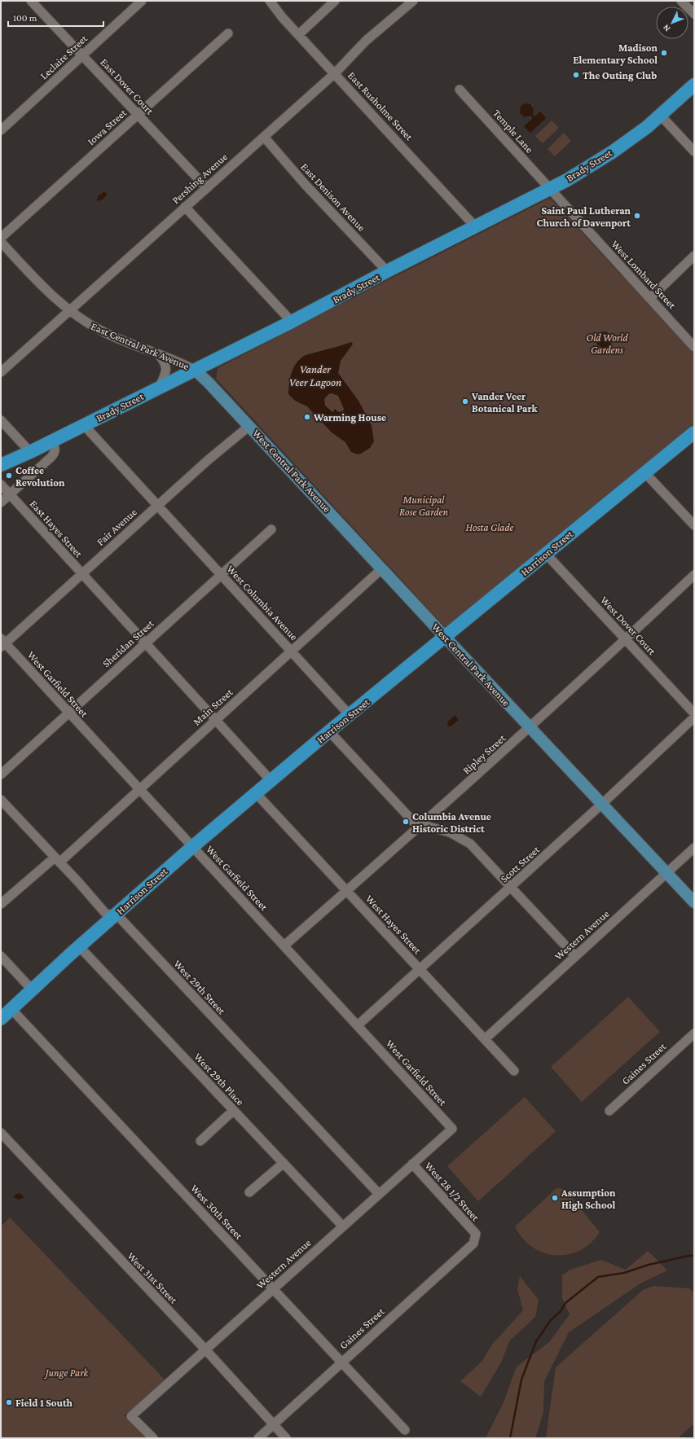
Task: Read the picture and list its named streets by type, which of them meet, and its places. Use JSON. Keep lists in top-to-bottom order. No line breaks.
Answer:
{"streets":{"highway":["Brady Street","Harrison Street"],"main road":["East Central Park Avenue","West Central Park Avenue"],"street":["Leclaire Street","East Dover Court","East Rusholme Street","Iowa Street","Temple Lane","Pershing Avenue","East Denison Avenue","West Lombard Street","Fair Avenue","East Hayes Street","West Columbia Avenue","West Dover Court","Sheridan Street","West Garfield Street","Main Street","Ripley Street","Scott Street","West Hayes Street","Western Avenue","West 29th Street","Gaines Street","West 29th Place","West 28 1/2 Street","West 30th Street","West 31st Street"]},"crossings":[["Leclaire Street","East Dover Court"],["East Dover Court","Iowa Street"],["East Dover Court","Pershing Avenue"],["East Rusholme Street","Brady Street"],["East Rusholme Street","Pershing Avenue"],["Temple Lane","Brady Street"],["Temple Lane","West Lombard Street"],["Brady Street","East Denison Avenue"],["Brady Street","West Lombard Street"],["Brady Street","East Central Park Avenue"],["Brady Street","West Columbia Avenue"],["Pershing Avenue","East Denison Avenue"],["Pershing Avenue","East Central Park Avenue"],["East Central Park Avenue","West Central Park Avenue"],["East Central Park Avenue","Fair Avenue"],["West Central Park Avenue","Fair Avenue"],["West Central Park Avenue","Harrison Street"],["West Central Park Avenue","Main Street"],["West Central Park Avenue","Ripley Street"],["West Central Park Avenue","Scott Street"],["West Central Park Avenue","Western Avenue"],["Fair Avenue","East Hayes Street"],["Fair Avenue","West Columbia Avenue"],["Fair Avenue","West Garfield Street"],["Harrison Street","West Columbia Avenue"],["Harrison Street","West Dover Court"],["Harrison Street","West Garfield Street"],["Harrison Street","West Hayes Street"],["Harrison Street","West 29th Street"],["Harrison Street","West 29th Place"],["Harrison Street","West 30th Street"],["West Columbia Avenue","Sheridan Street"],["West Columbia Avenue","Main Street"],["West Dover Court","Ripley Street"],["Sheridan Street","West Garfield Street"],["West Garfield Street","Main Street"],["West Garfield Street","Ripley Street"],["West Garfield Street","Scott Street"],["West Garfield Street","Western Avenue"],["Main Street","West 29th Street"],["Ripley Street","West Hayes Street"],["Scott Street","West Hayes Street"],["West Hayes Street","Western Avenue"],["Western Avenue","West 29th Street"],["Western Avenue","West 29th Place"],["Western Avenue","West 28 1/2 Street"],["Western Avenue","West 30th Street"],["Western Avenue","West 31st Street"],["Gaines Street","West 28 1/2 Street"],["Gaines Street","West 30th Street"],["Gaines Street","West 31st Street"]],"water":["Vander Veer Lagoon"],"parks":["Old World Gardens","Municipal Rose Garden","Hosta Glade","Junge Park"],"places":["Madison Elementary School","The Outing Club","Saint Paul Lutheran Church of Davenport","Vander Veer Botanical Park","Warming House","Coffee Revolution","Columbia Avenue Historic District","Assumption High School","Field 1 South"],"scale_bar":"100 m","north":"bottom left"}
